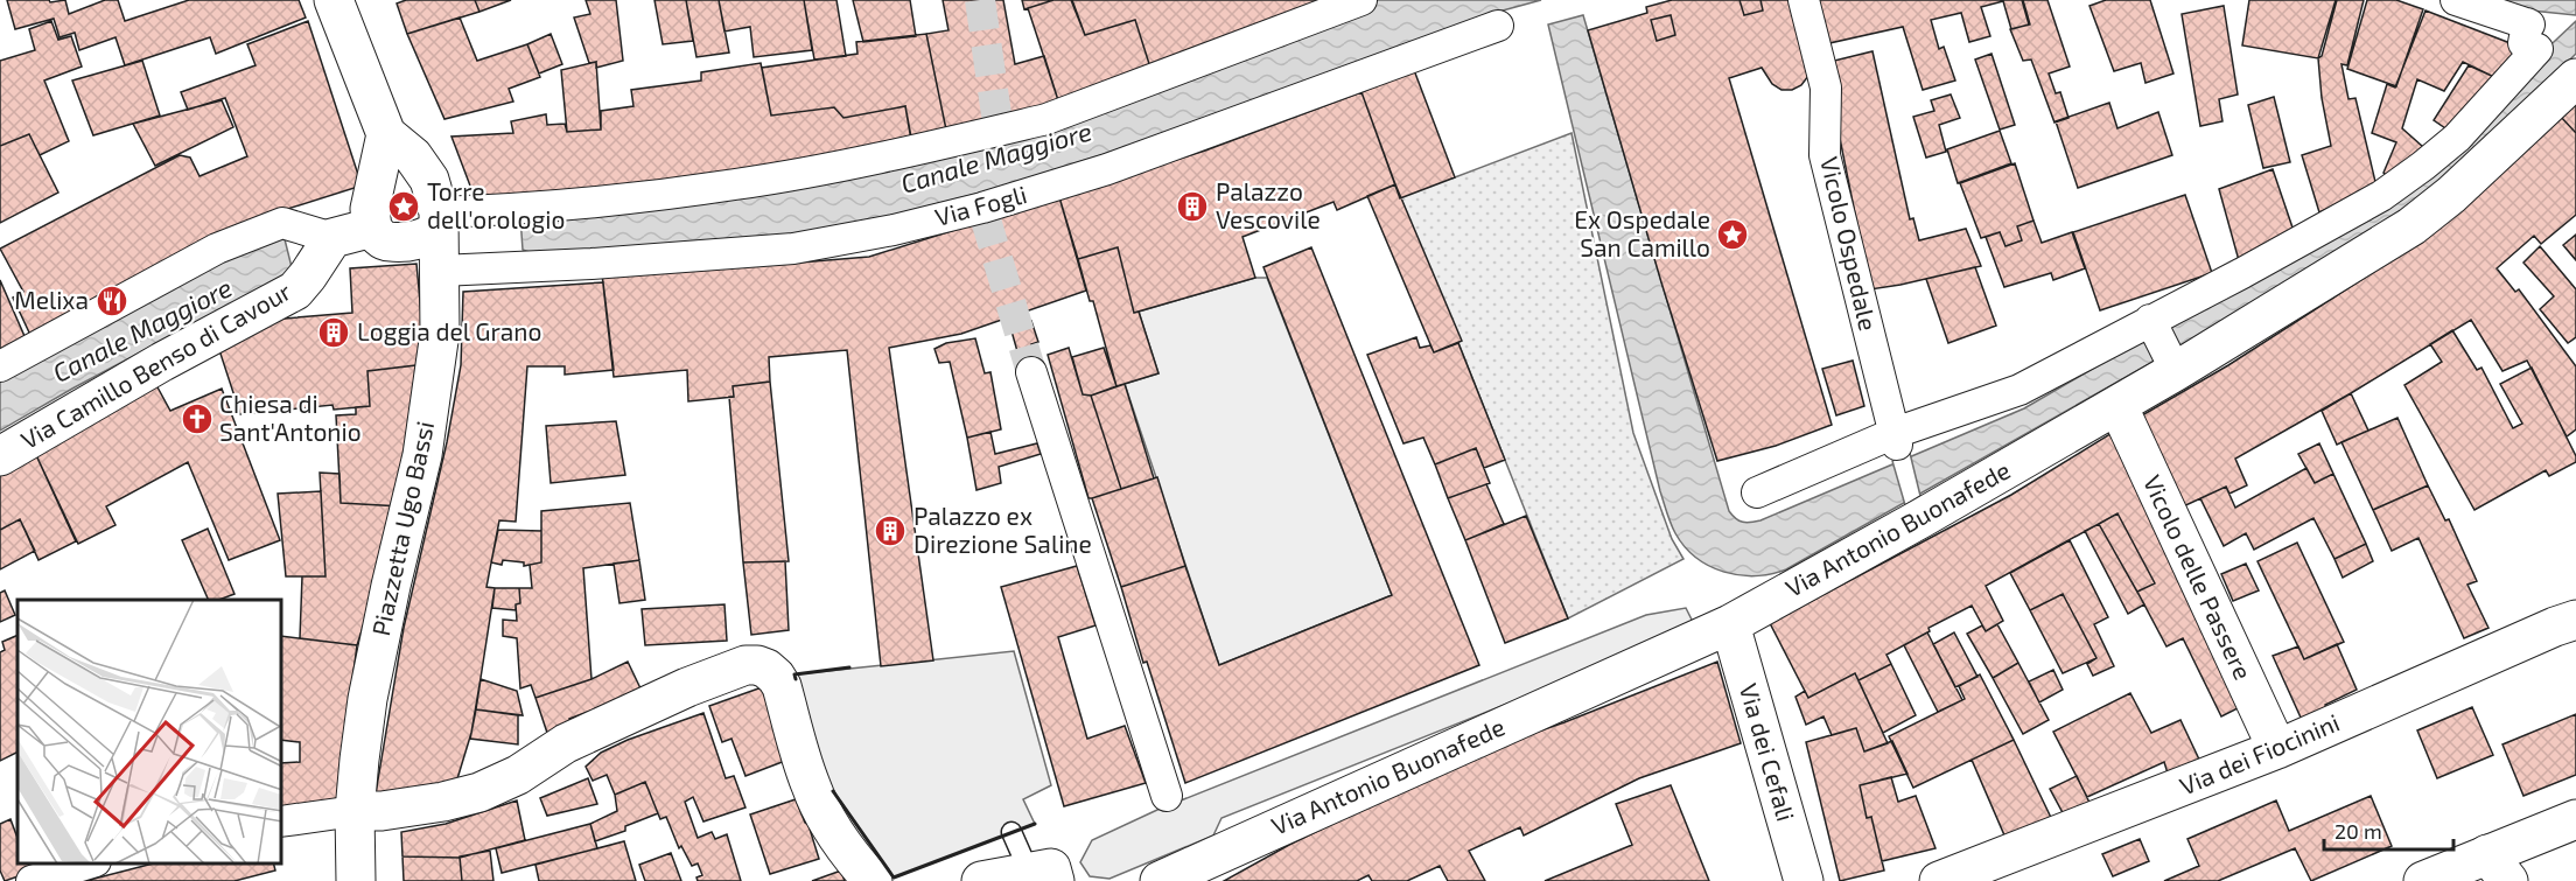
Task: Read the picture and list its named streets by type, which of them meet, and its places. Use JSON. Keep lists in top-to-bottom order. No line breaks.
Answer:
{"streets":{"street":["Via Fogli","Vicolo Ospedale","Via Camillo Benso di Cavour","Piazzetta Ugo Bassi","Via Antonio Buonafede","Vicolo delle Passere","Via dei Cefali","Via dei Fiocinini"]},"crossings":[["Via Fogli","Piazzetta Ugo Bassi"],["Vicolo Ospedale","Via Antonio Buonafede"],["Via Antonio Buonafede","Vicolo delle Passere"],["Via Antonio Buonafede","Via dei Cefali"],["Vicolo delle Passere","Via dei Fiocinini"]],"water":["Canale Maggiore"],"places":{"place":["Torre dell'orologio","Ex Ospedale San Camillo"],"building":["Palazzo Vescovile","Loggia del Grano","Palazzo ex Direzione Saline"],"restaurant":["Melixa"],"church":["Chiesa di Sant'Antonio"]},"scale_bar":"20 m"}
